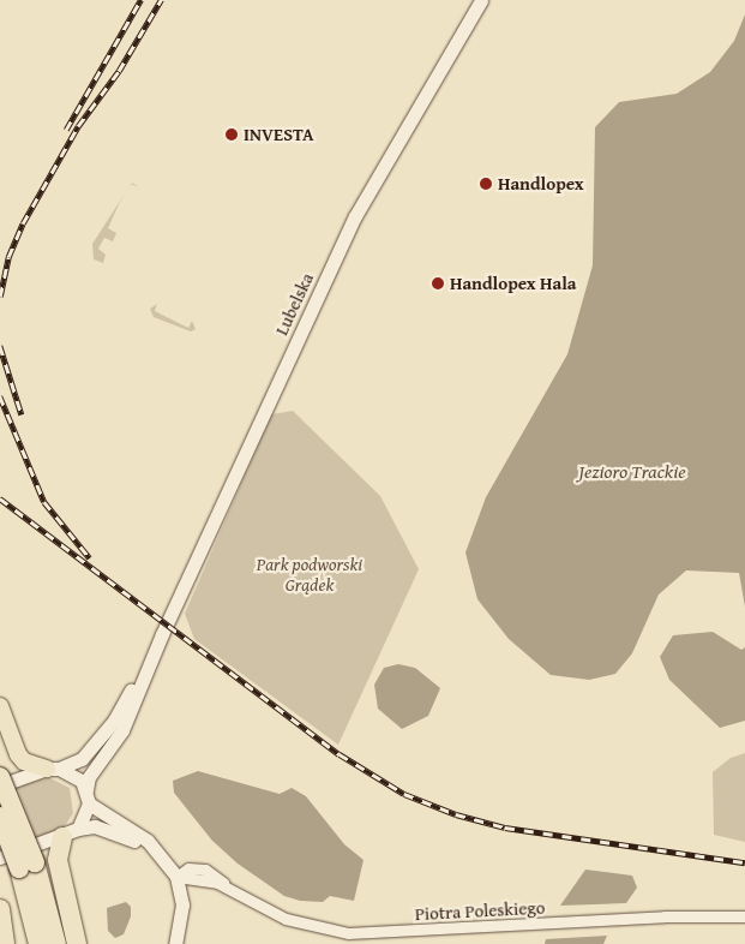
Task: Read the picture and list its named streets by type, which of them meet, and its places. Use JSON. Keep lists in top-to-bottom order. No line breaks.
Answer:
{"streets":{"street":["Lubelska","Piotra Poleskiego"]},"water":["Jezioro Trackie"],"parks":["Park podworski Grądek"],"places":["INVESTA","Handlopex","Handlopex Hala"]}
